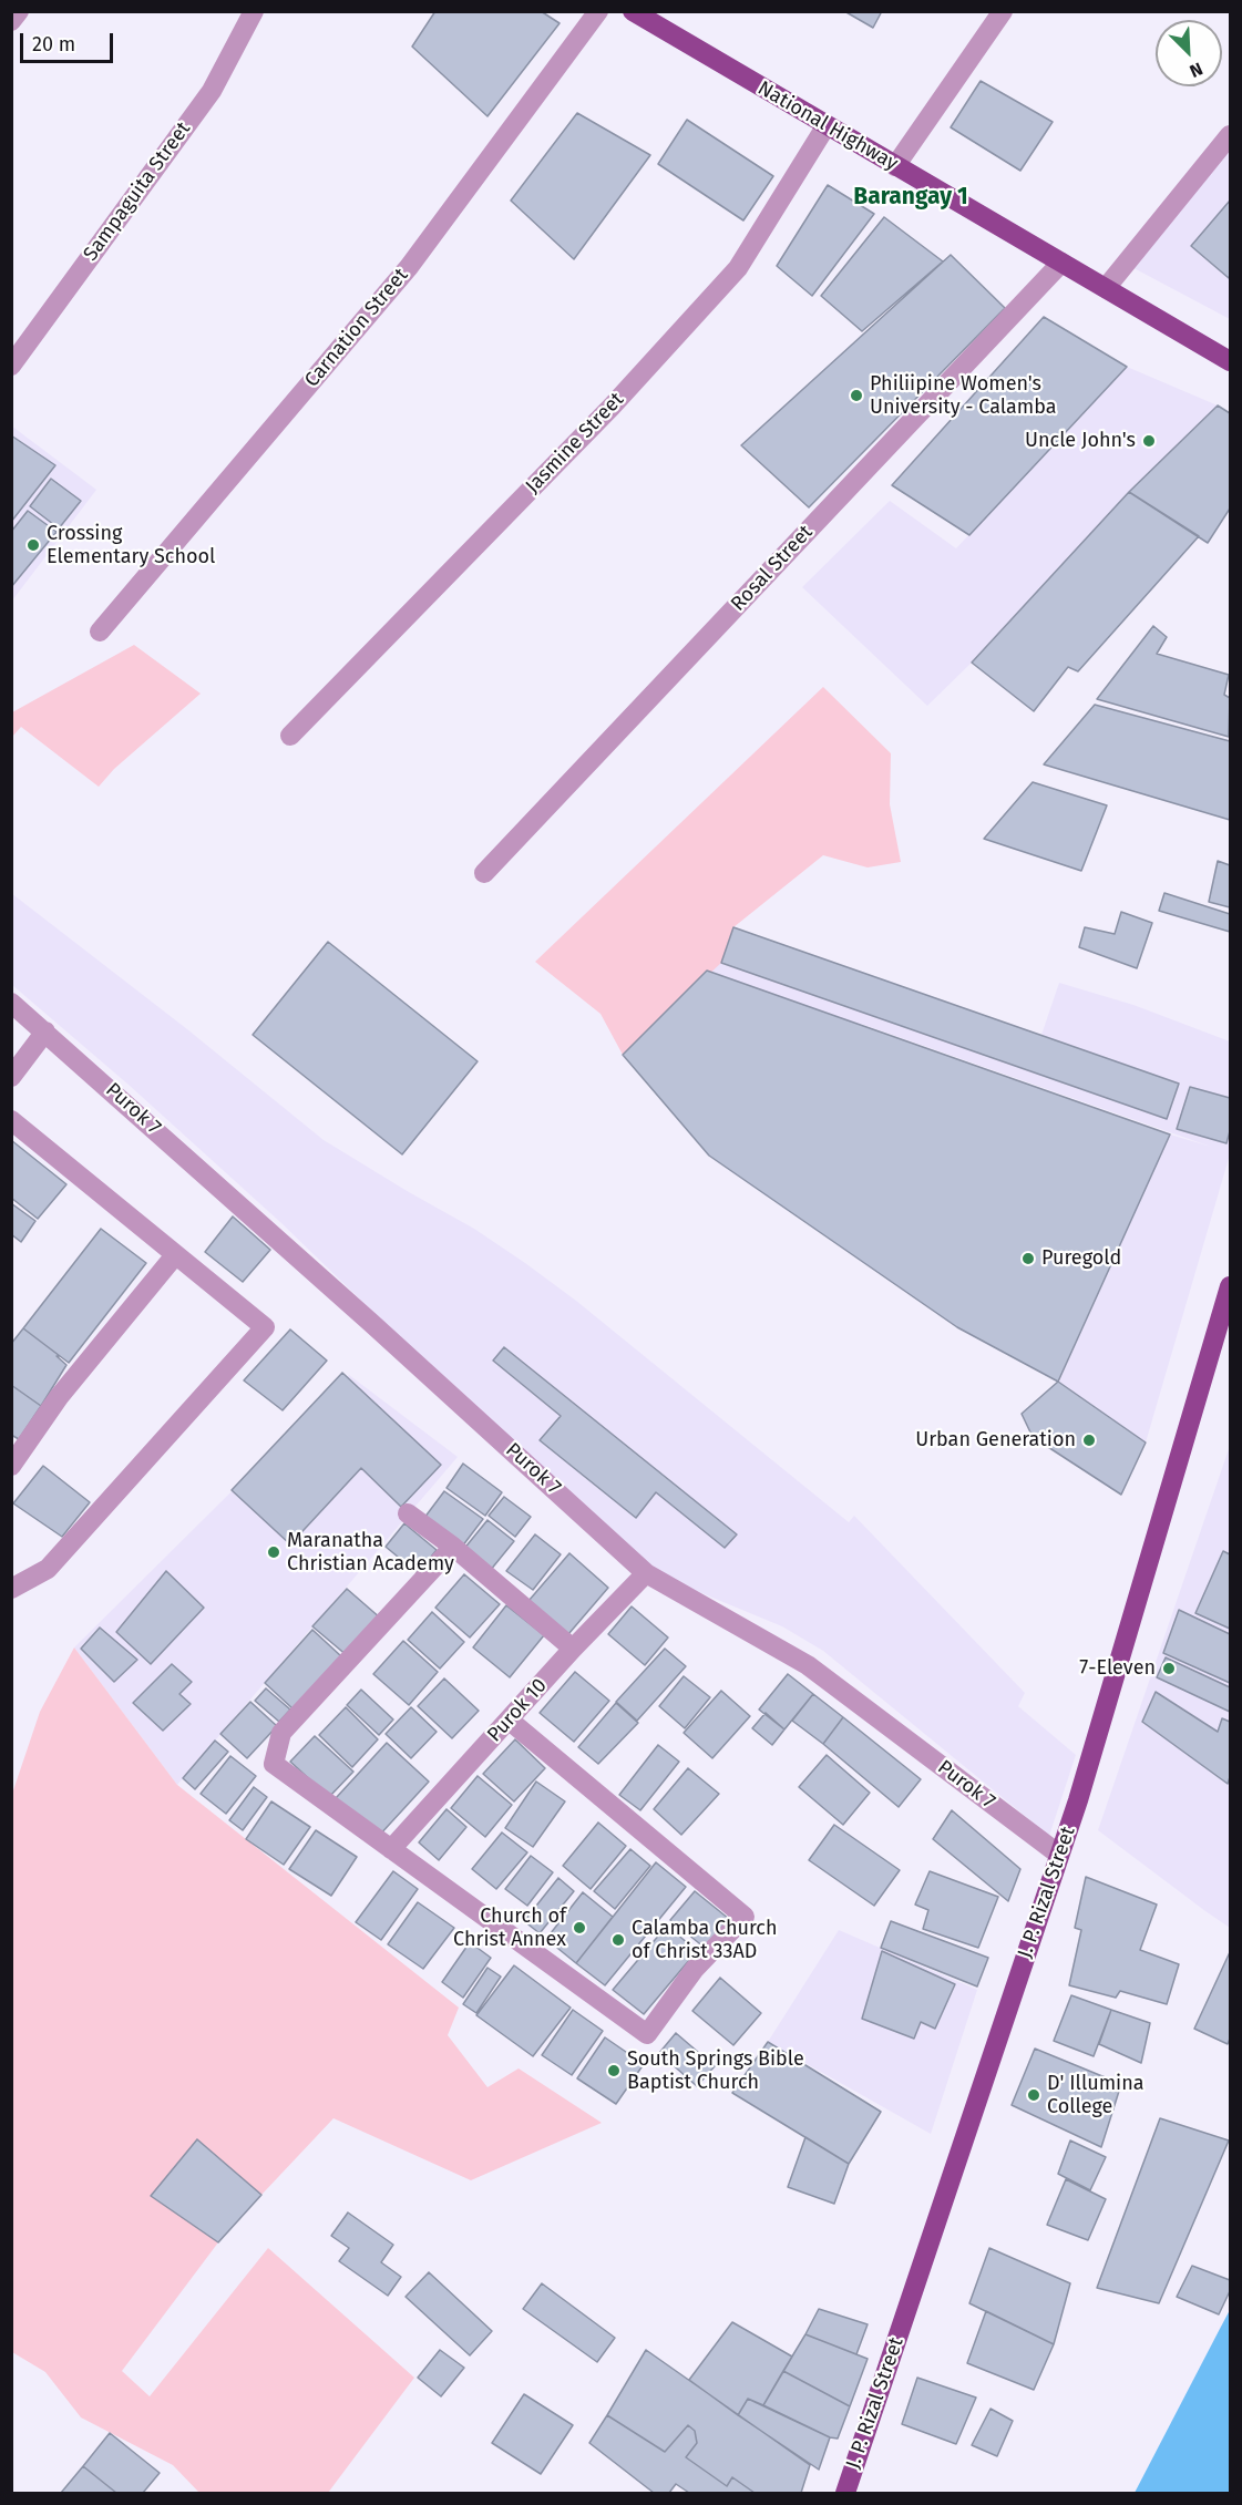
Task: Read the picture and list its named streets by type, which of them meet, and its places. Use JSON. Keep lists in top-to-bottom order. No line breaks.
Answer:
{"streets":{"main road":["National Highway","J. P. Rizal Street"],"street":["Sampaguita Street","Carnation Street","Jasmine Street","Rosal Street","Purok 7","Purok 10"]},"crossings":[["National Highway","Jasmine Street"],["National Highway","Rosal Street"],["Purok 7","Purok 10"],["Purok 7","J. P. Rizal Street"]],"districts":["Barangay 1"],"places":["Philiipine Women's University - Calamba","Uncle John's","Crossing Elementary School","Puregold","Urban Generation","Maranatha Christian Academy","7-Eleven","Church of Christ Annex","Calamba Church of Christ 33AD","South Springs Bible Baptist Church","D' Illumina College"],"scale_bar":"20 m","north":"bottom right"}
